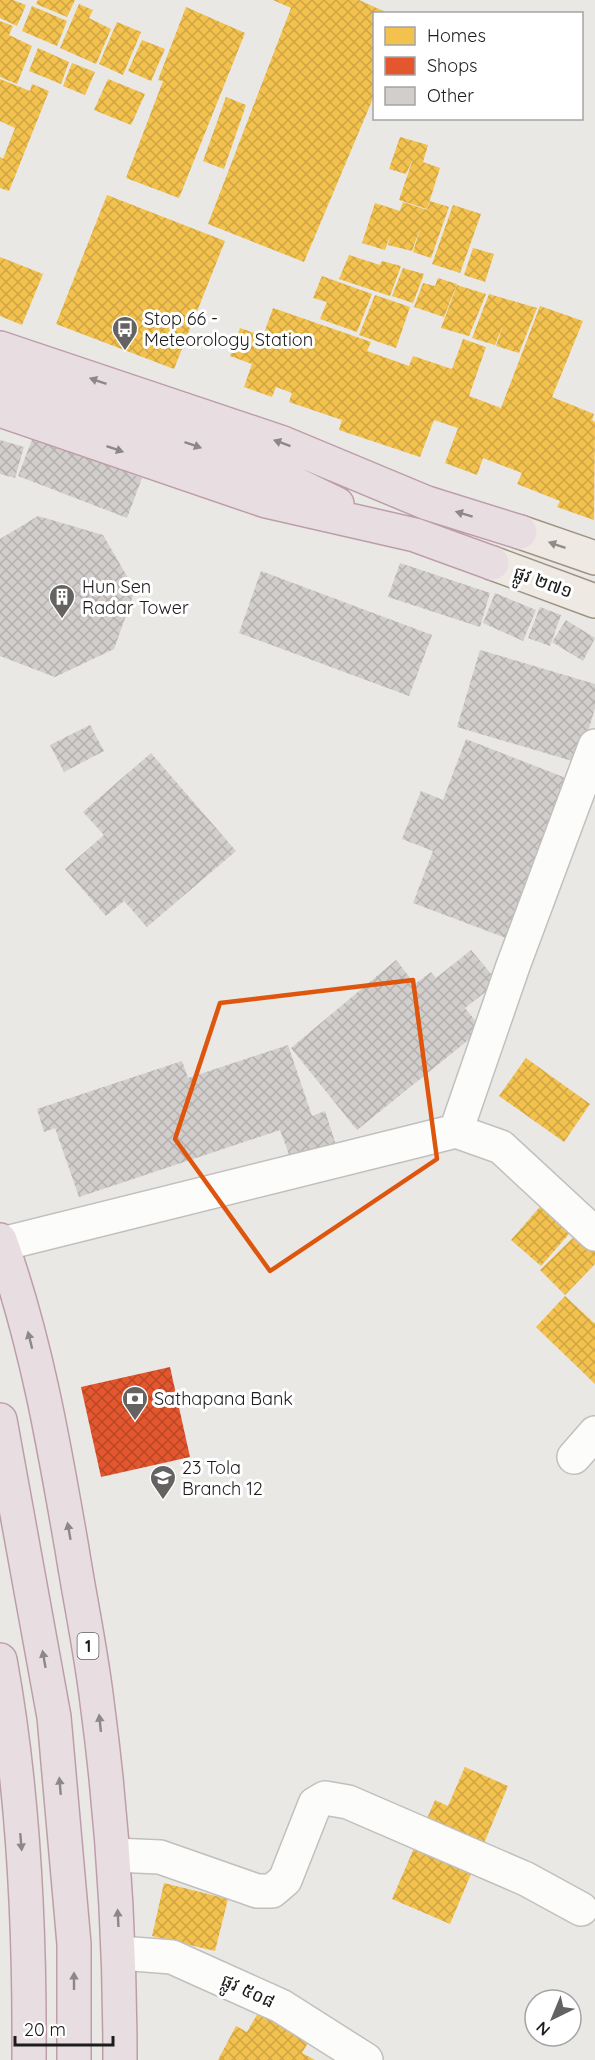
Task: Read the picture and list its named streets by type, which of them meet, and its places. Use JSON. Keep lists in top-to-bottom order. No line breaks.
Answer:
{"streets":{"highway":["1"],"main road":["ផ្លូវ ២៧១"],"street":["ផ្លូវ ៥០៨"]},"crossings":[["1","ផ្លូវ ៥០៨"]],"places":{"bus stop":["Stop 66 - Meteorology Station"],"building":["Hun Sen Radar Tower"],"bank":["Sathapana Bank"],"school or university":["23 Tola Branch 12"]},"legend":["Homes","Shops","Other"],"scale_bar":"20 m","north":"bottom left"}
